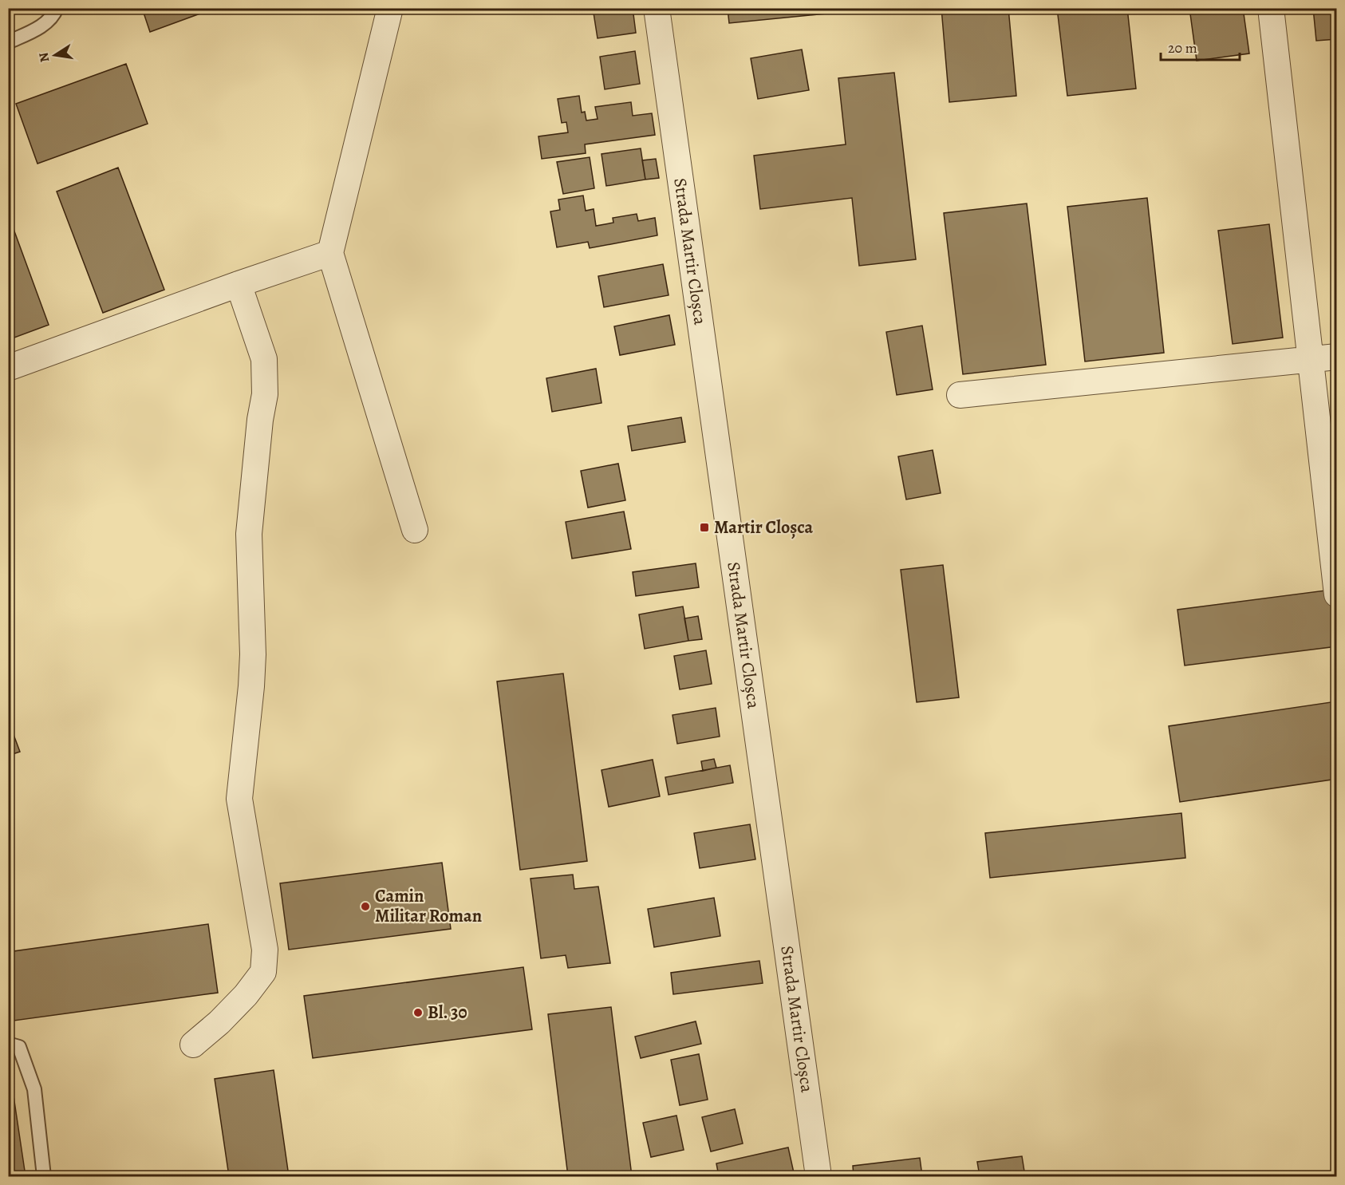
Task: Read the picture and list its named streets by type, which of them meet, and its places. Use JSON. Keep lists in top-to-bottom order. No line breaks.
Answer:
{"streets":{"street":["Strada Martir Cloșca"]},"places":{"transit":["Martir Cloșca"],"other":["Camin Militar Roman","Bl. 30"]},"scale_bar":"20 m","north":"left"}
